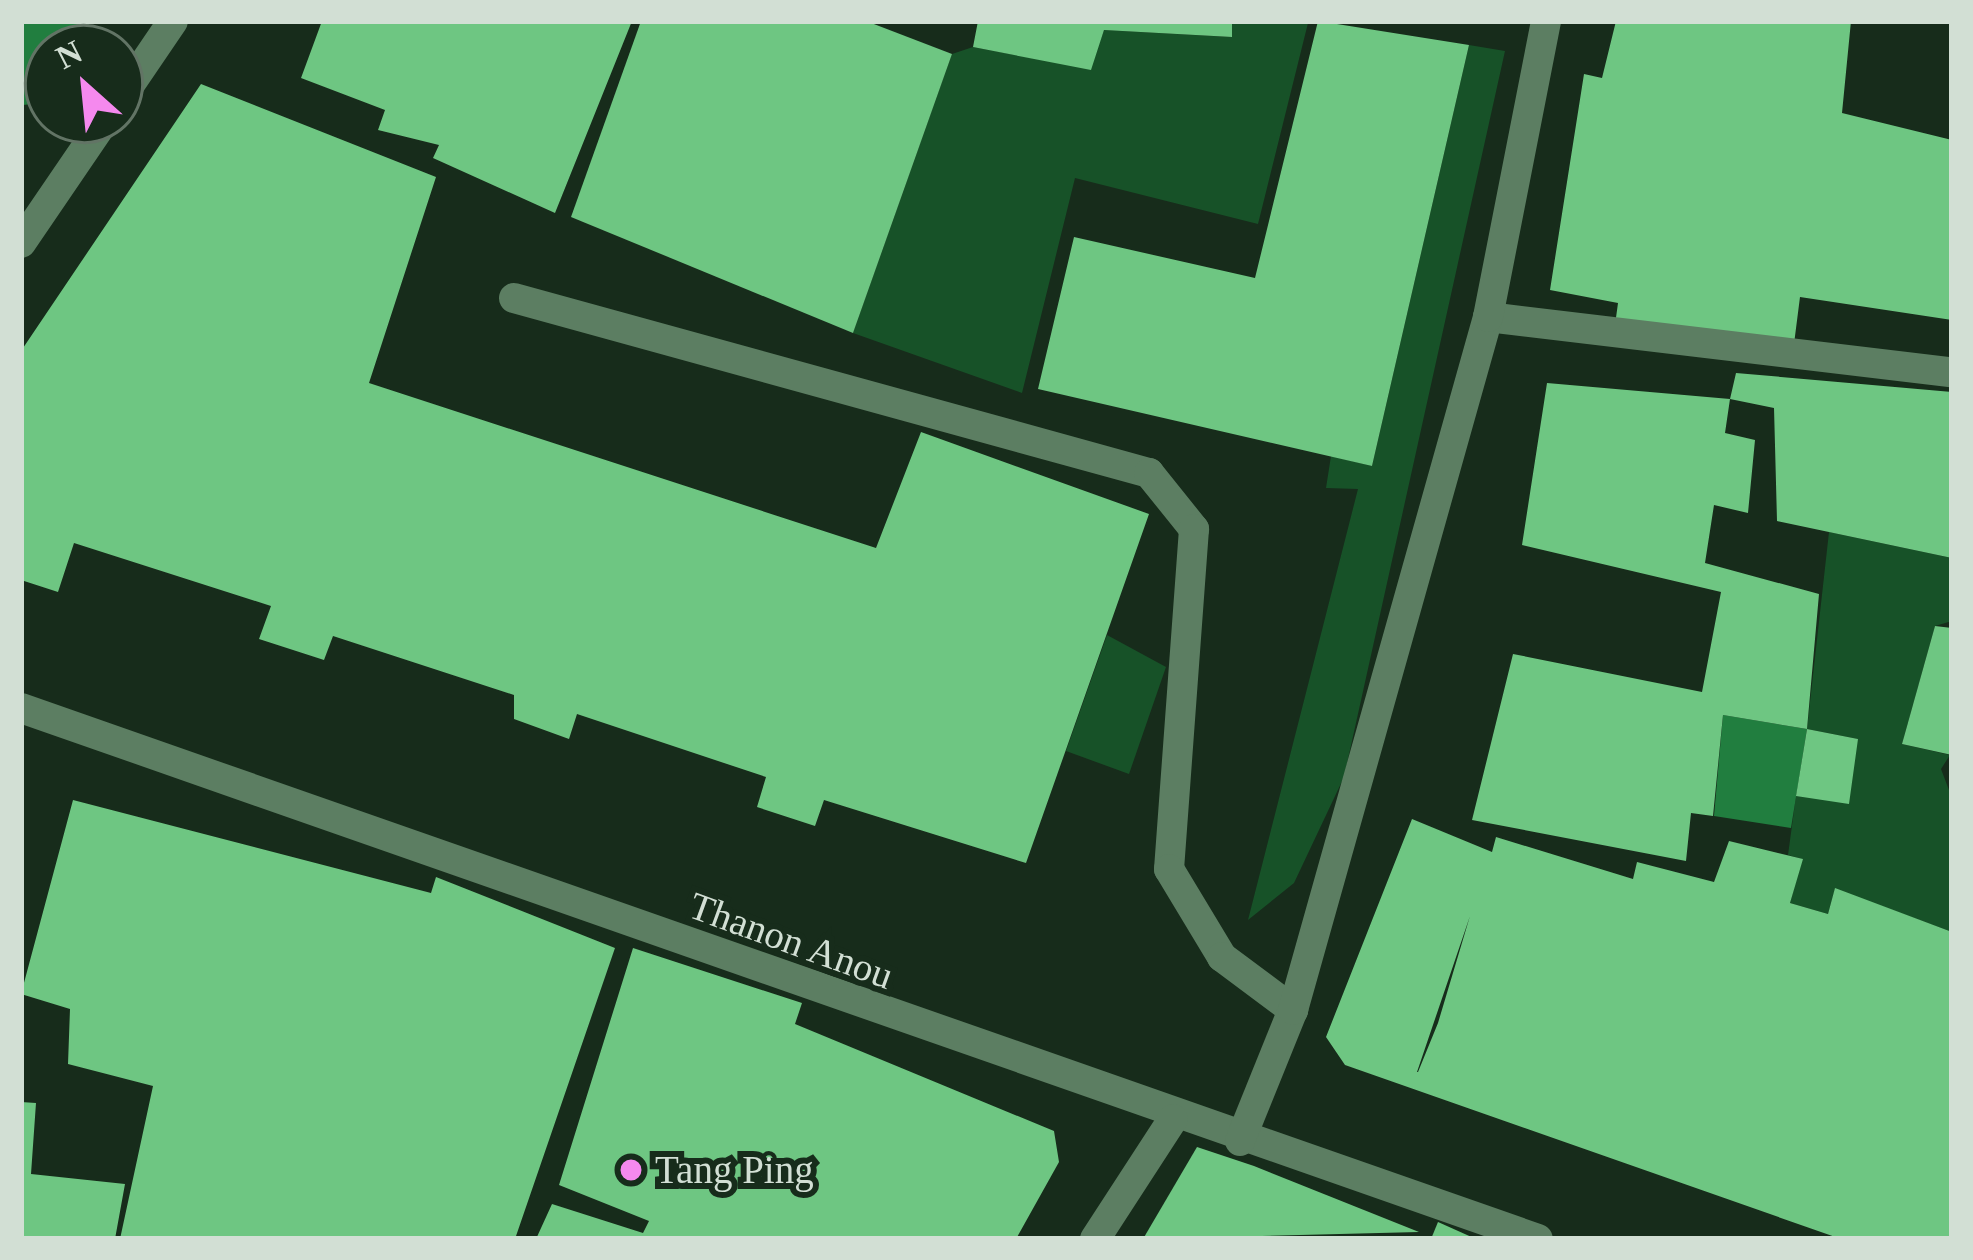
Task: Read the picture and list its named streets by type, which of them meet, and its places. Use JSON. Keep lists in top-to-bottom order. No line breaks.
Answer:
{"streets":{"street":["Thanon Anou"]},"places":["Tang Ping"],"north":"top left"}
